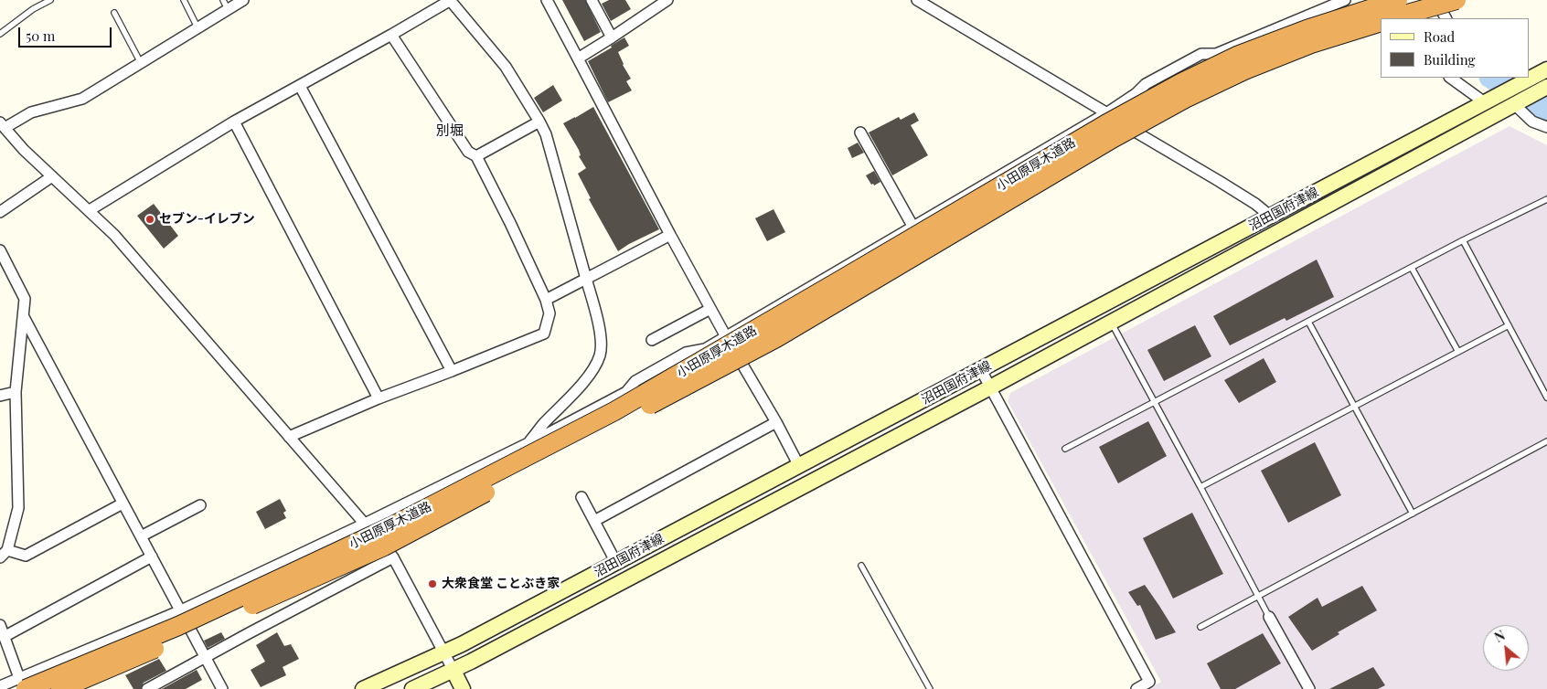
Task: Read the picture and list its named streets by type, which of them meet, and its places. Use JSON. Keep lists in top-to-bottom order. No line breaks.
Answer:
{"streets":{"highway":["小田原厚木道路"],"main road":["沼田国府津線"]},"districts":["別堀"],"places":["セブン-イレブン","大衆食堂 ことぶき家"],"legend":["Road","Building"],"scale_bar":"50 m","north":"top left"}
